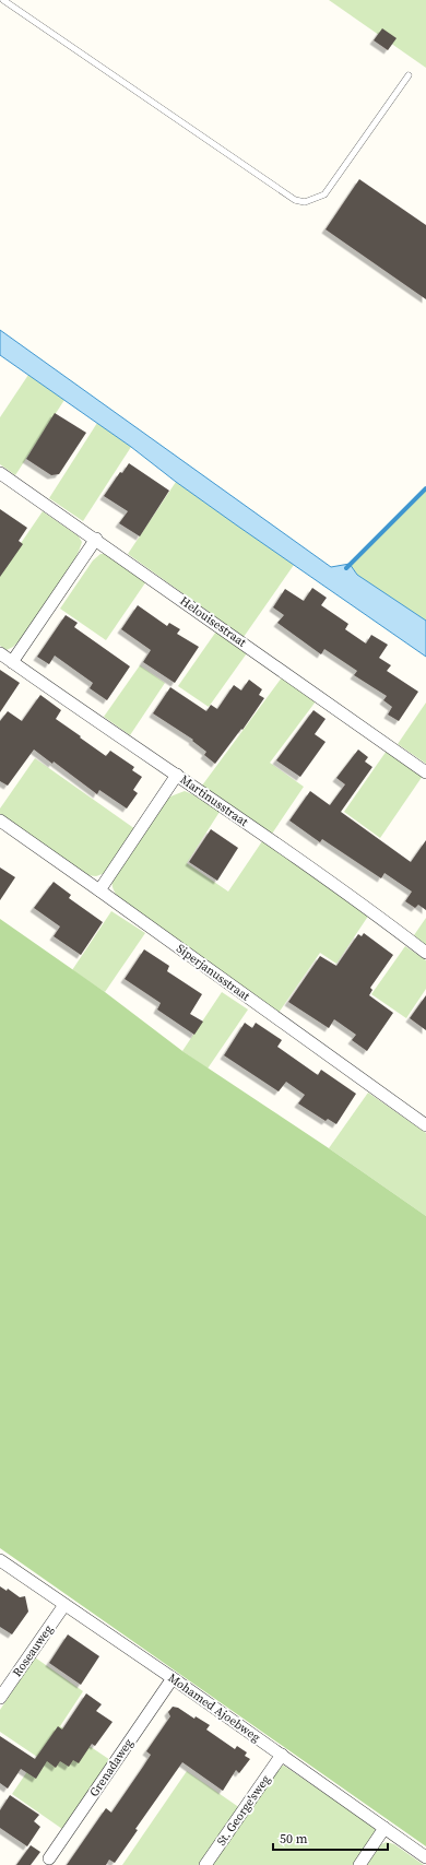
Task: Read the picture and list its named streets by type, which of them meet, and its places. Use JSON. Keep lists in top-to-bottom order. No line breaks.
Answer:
{"streets":{"street":["Helouisestraat","Martinusstraat","Siperjanusstraat","Roseauweg","Mohamed Ajoebweg","Grenadaweg","St. George'sweg"]},"crossings":[["Roseauweg","Mohamed Ajoebweg"],["Mohamed Ajoebweg","Grenadaweg"],["Mohamed Ajoebweg","St. George'sweg"]],"scale_bar":"50 m"}
